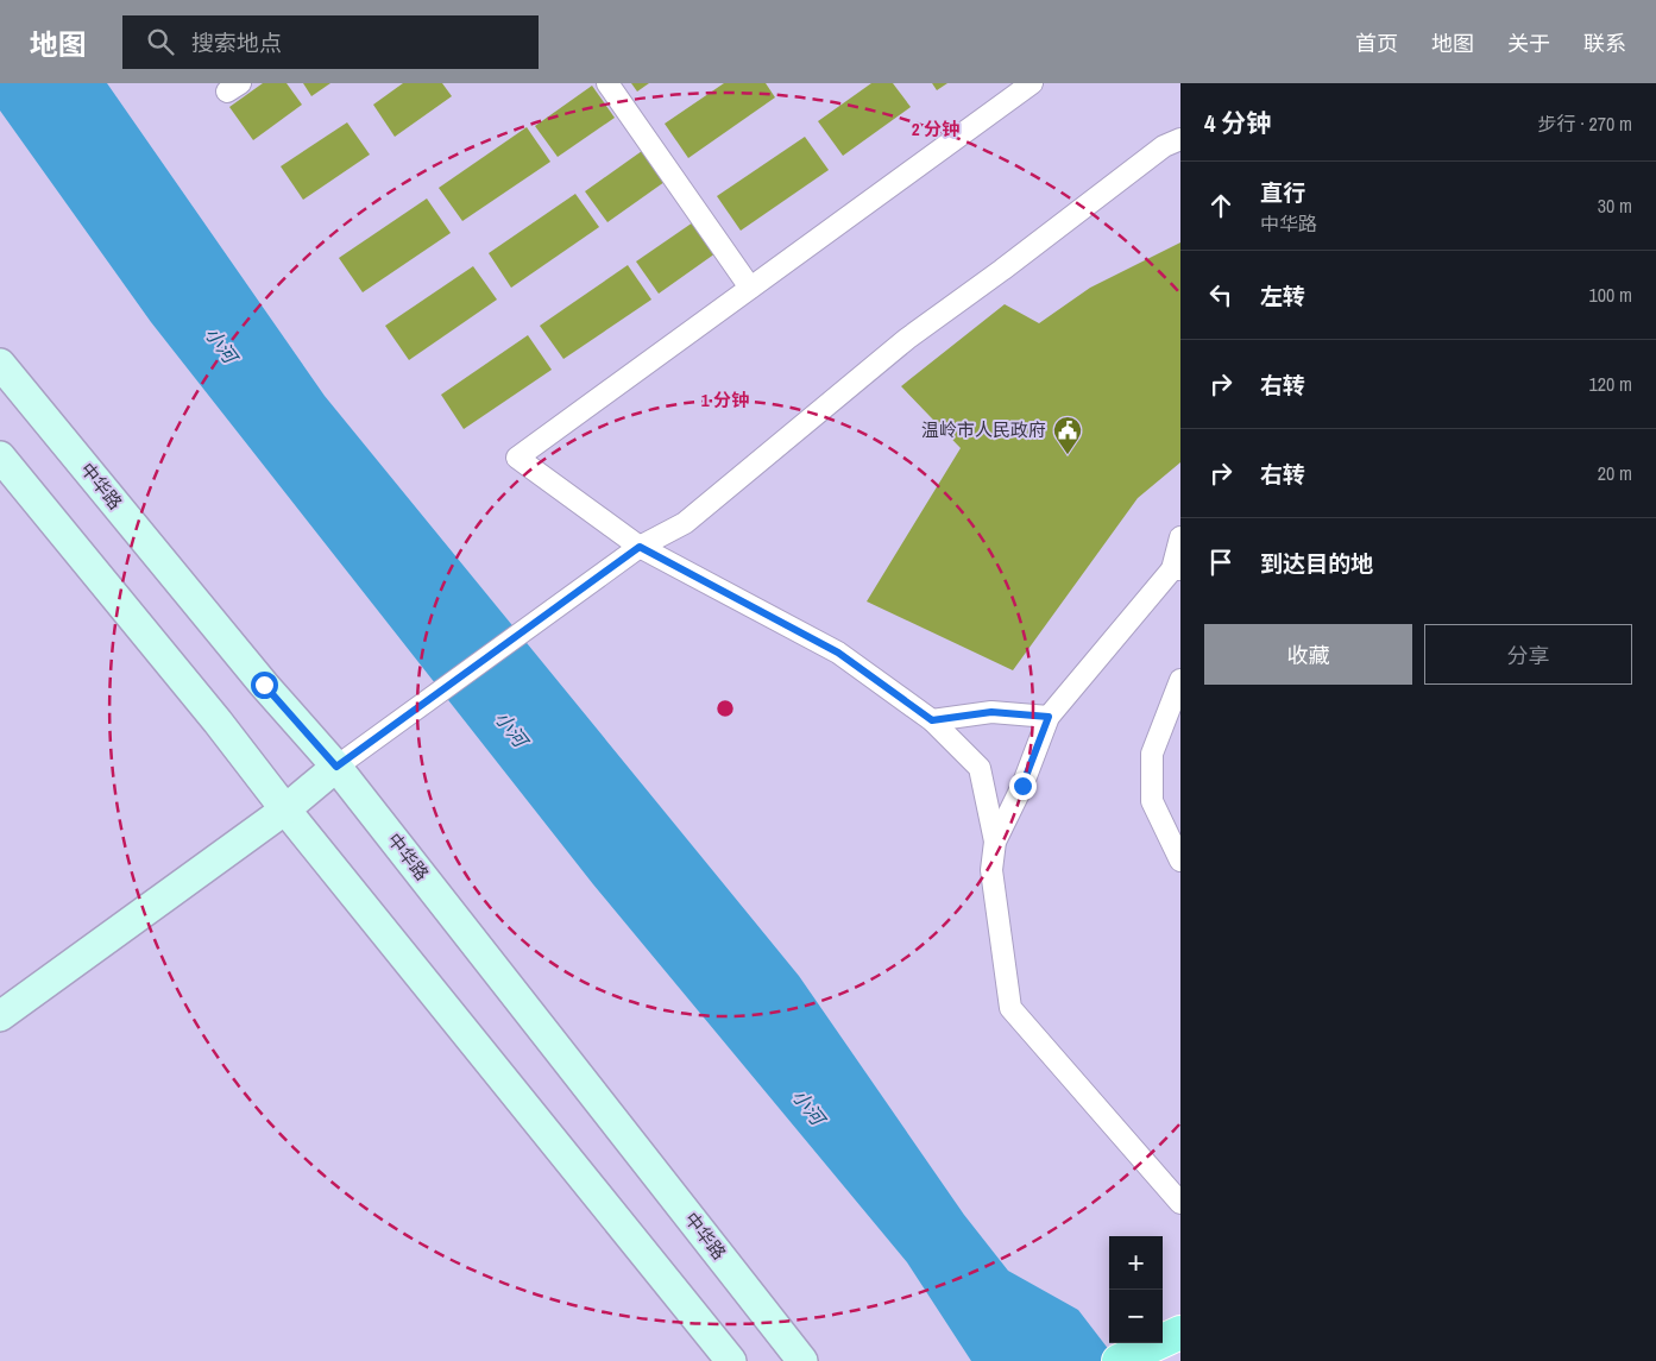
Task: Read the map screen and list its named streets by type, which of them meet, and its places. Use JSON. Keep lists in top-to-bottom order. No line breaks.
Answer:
{"streets":{"main road":["中华路"]},"water":["小河"],"places":{"public building":["温岭市人民政府"]},"page":{"header":"地图","search":"搜索地点","nav":["首页","地图","关于","联系"],"heading":["4 分钟","步行 · 270 m"],"list":[["直行","中华路","30 m"],["左转","100 m"],["右转","120 m"],["右转","20 m"],"到达目的地"],"buttons":["收藏","分享"],"map_buttons":["+","−"]},"rings":["2 分钟","1 分钟"]}
